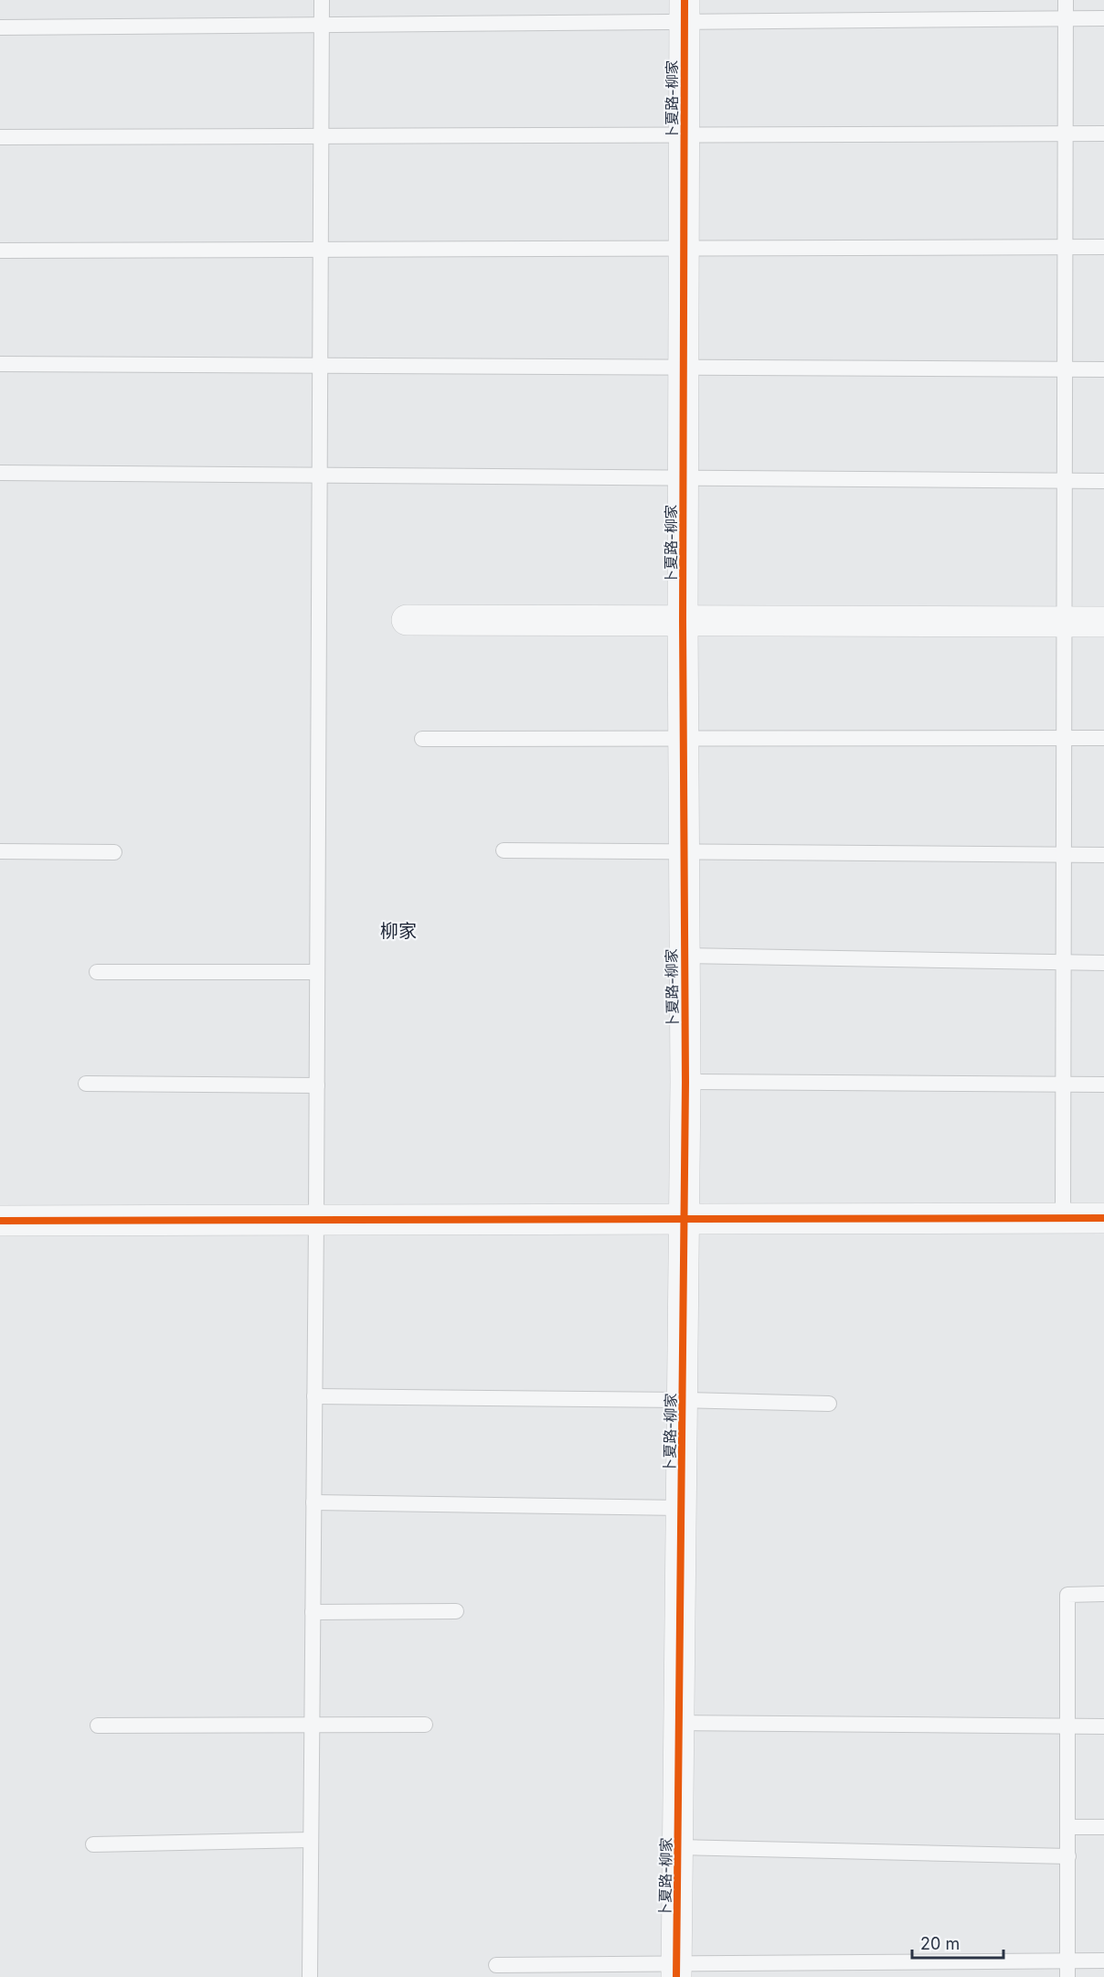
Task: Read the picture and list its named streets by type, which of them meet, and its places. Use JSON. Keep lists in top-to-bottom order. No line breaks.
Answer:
{"streets":{"street":["卜夏路-柳家"]},"districts":["柳家"],"scale_bar":"20 m"}
